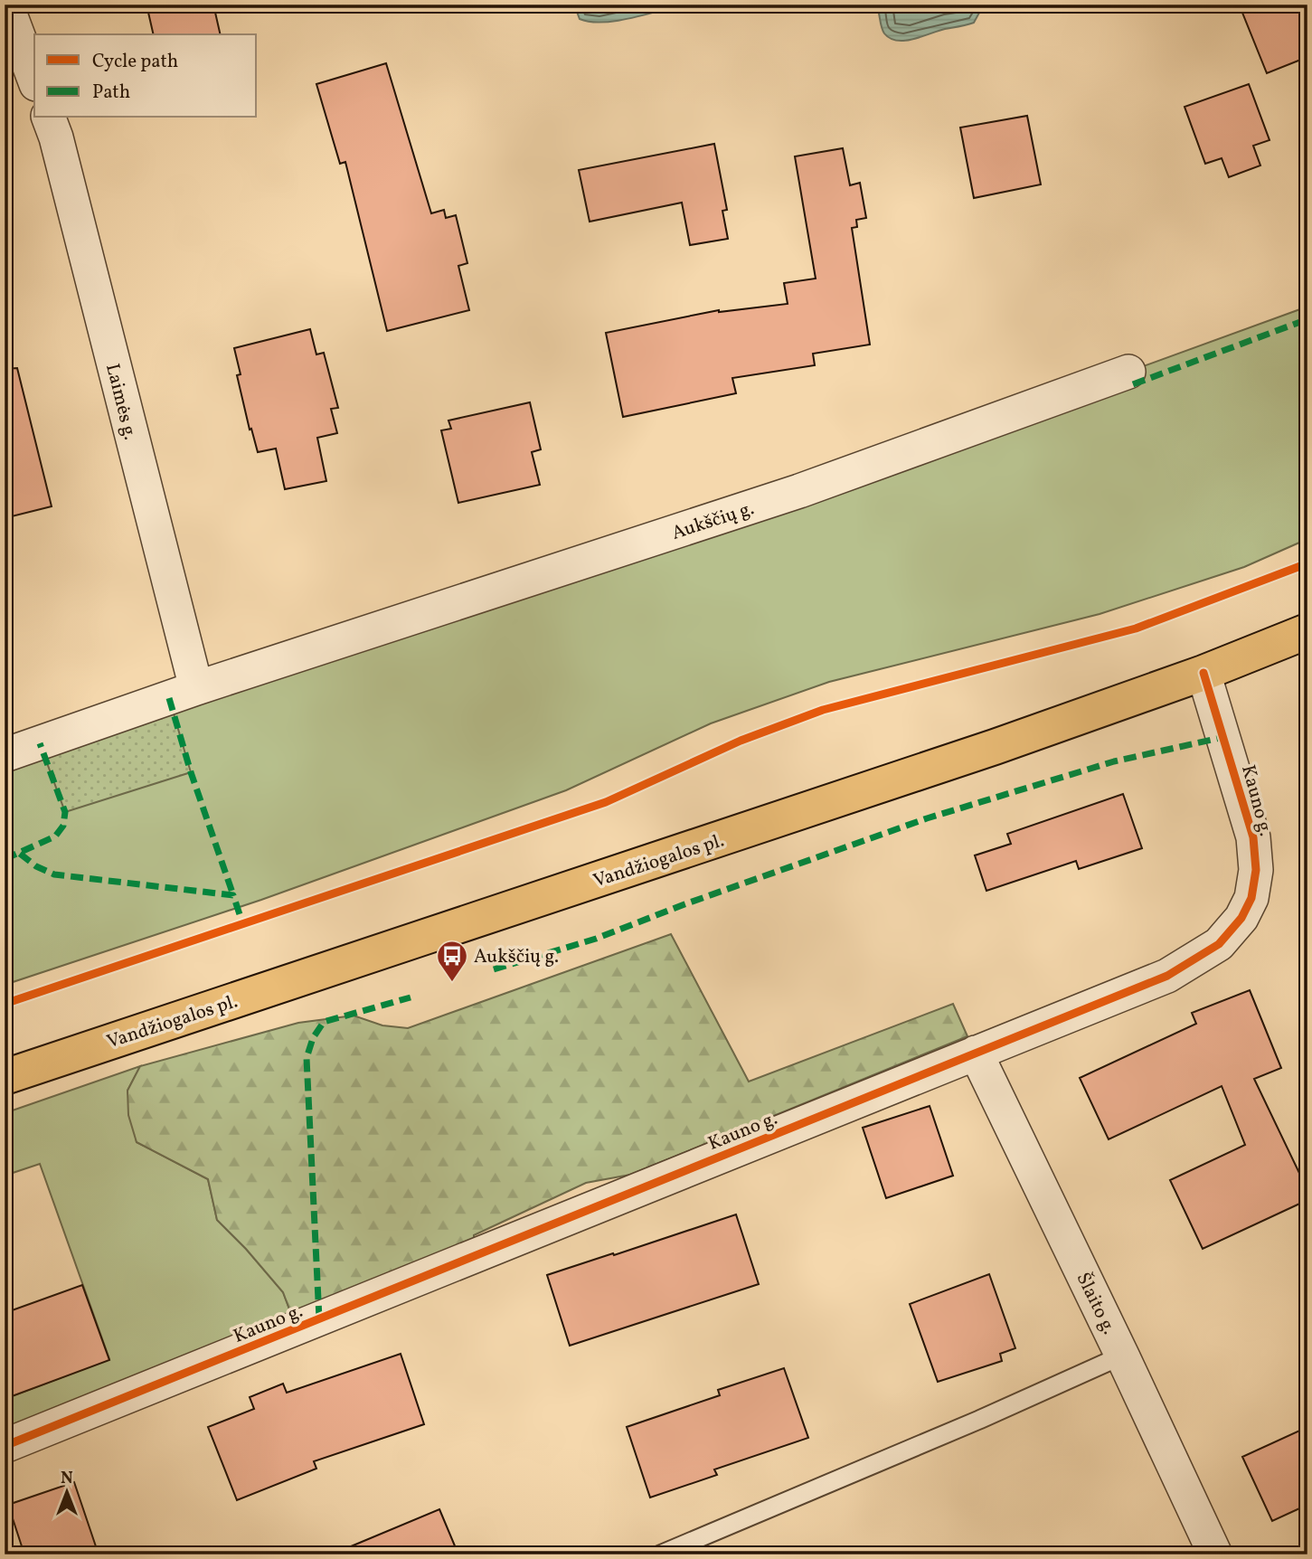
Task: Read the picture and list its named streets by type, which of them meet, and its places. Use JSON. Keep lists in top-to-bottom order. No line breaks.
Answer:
{"streets":{"main road":["Vandžiogalos pl."],"street":["Laimės g.","Aukščių g.","Kauno g.","Šlaito g."]},"crossings":[["Laimės g.","Aukščių g."],["Kauno g.","Vandžiogalos pl."],["Kauno g.","Šlaito g."]],"places":{"bus stop":["Aukščių g."]},"legend":["Cycle path","Path"],"north":"top"}
